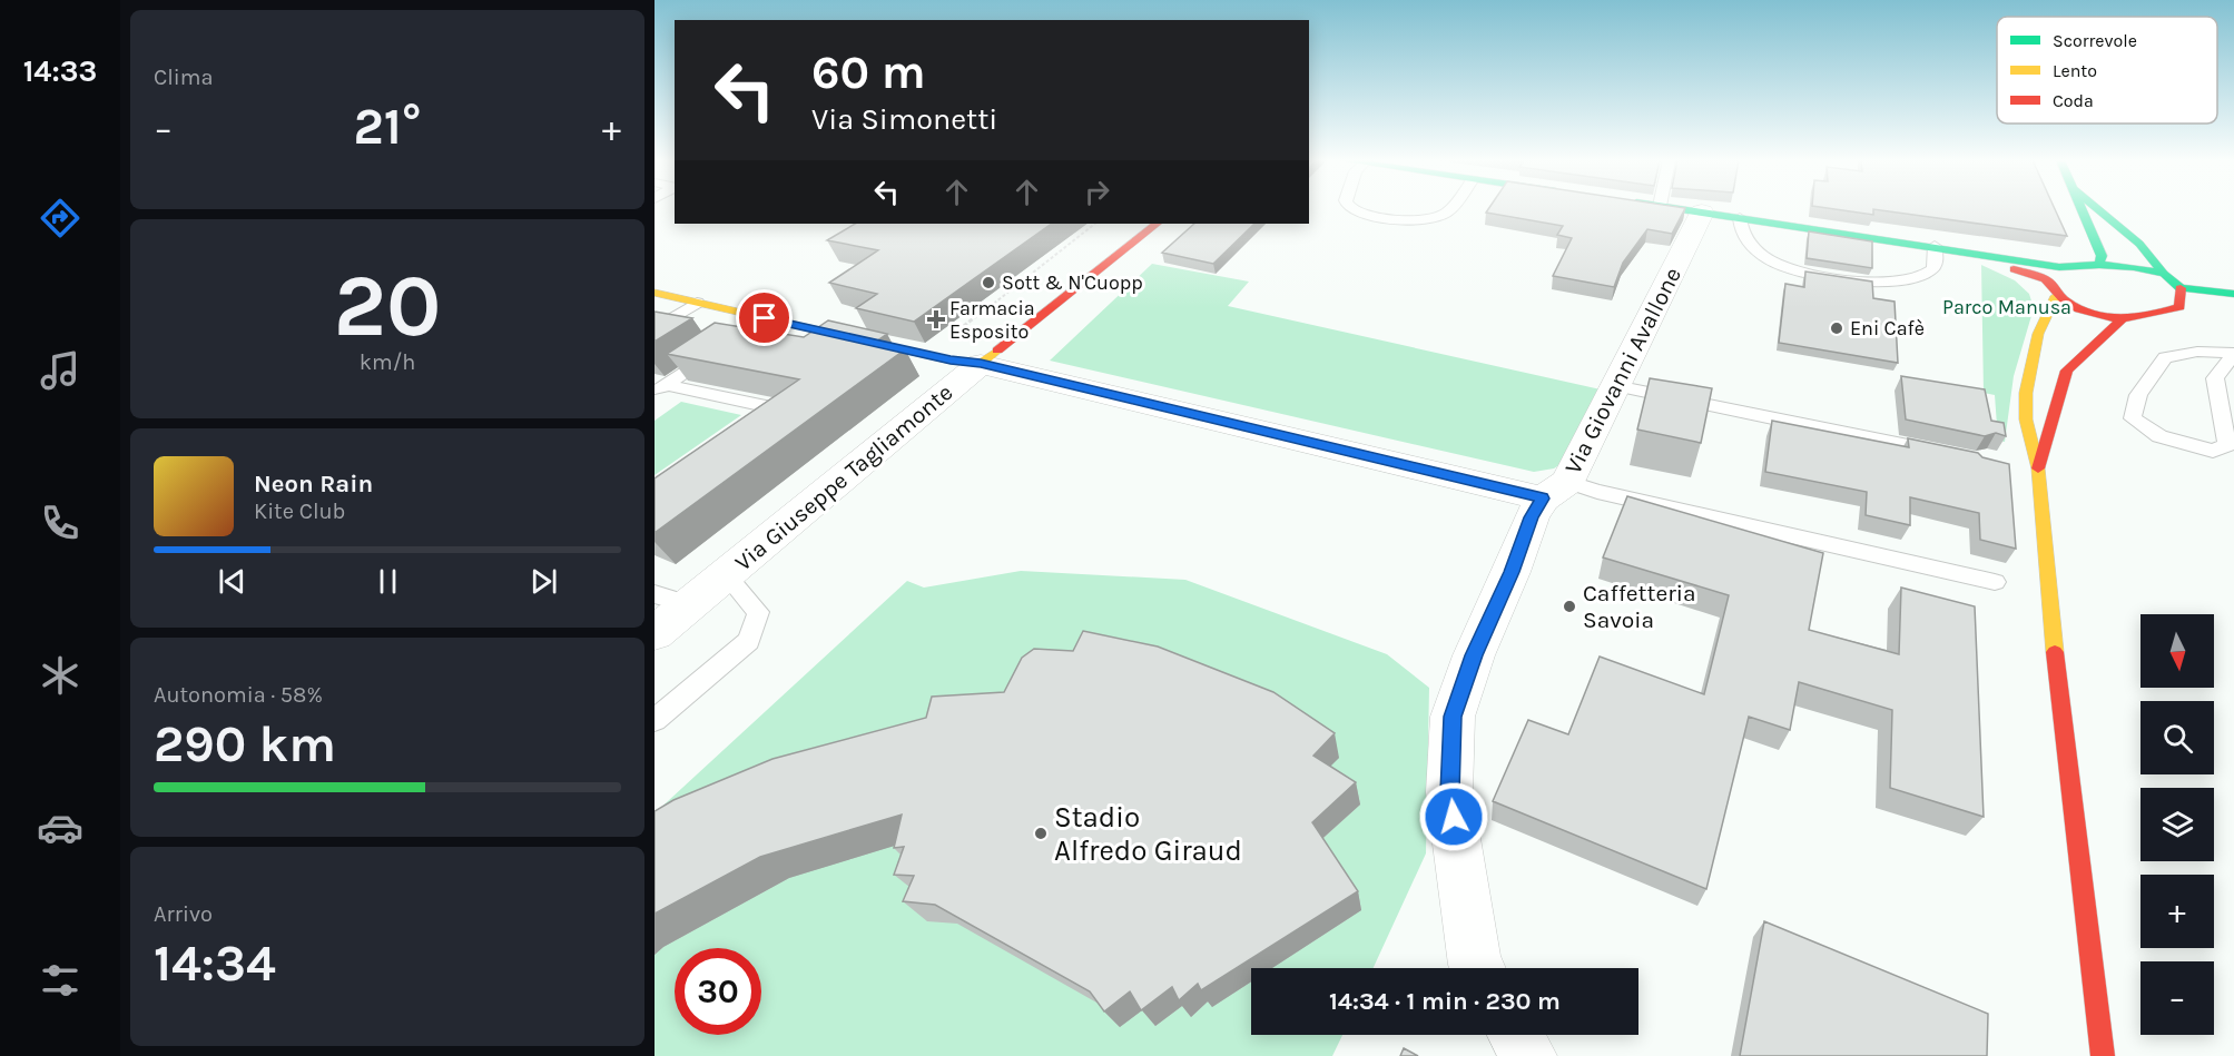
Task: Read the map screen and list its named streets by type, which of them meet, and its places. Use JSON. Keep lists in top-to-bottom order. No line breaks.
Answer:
{"streets":{"main road":["Via Giuseppe Tagliamonte"],"street":["Via Giovanni Avallone"]},"parks":["Parco Manusa"],"places":{"other":["Sott & N'Cuopp","Eni Cafè","Caffetteria Savoia","Stadio Alfredo Giraud"],"health":["Farmacia Esposito"]},"legend":["Scorrevole","Lento","Coda"],"north":"bottom","page":{"tabs":"14:33","tile":["Clima",["20","km/h"],["Autonomia · 58%","290 km"],["Arrivo","14:34"]],"turn":["60 m","Via Simonetti"],"heat":["−","21°","+"],"song":["Neon Rain","Kite Club"],"map_buttons":["+","−"],"limit":"30","trip":"14:34 · 1 min · 230 m"}}
